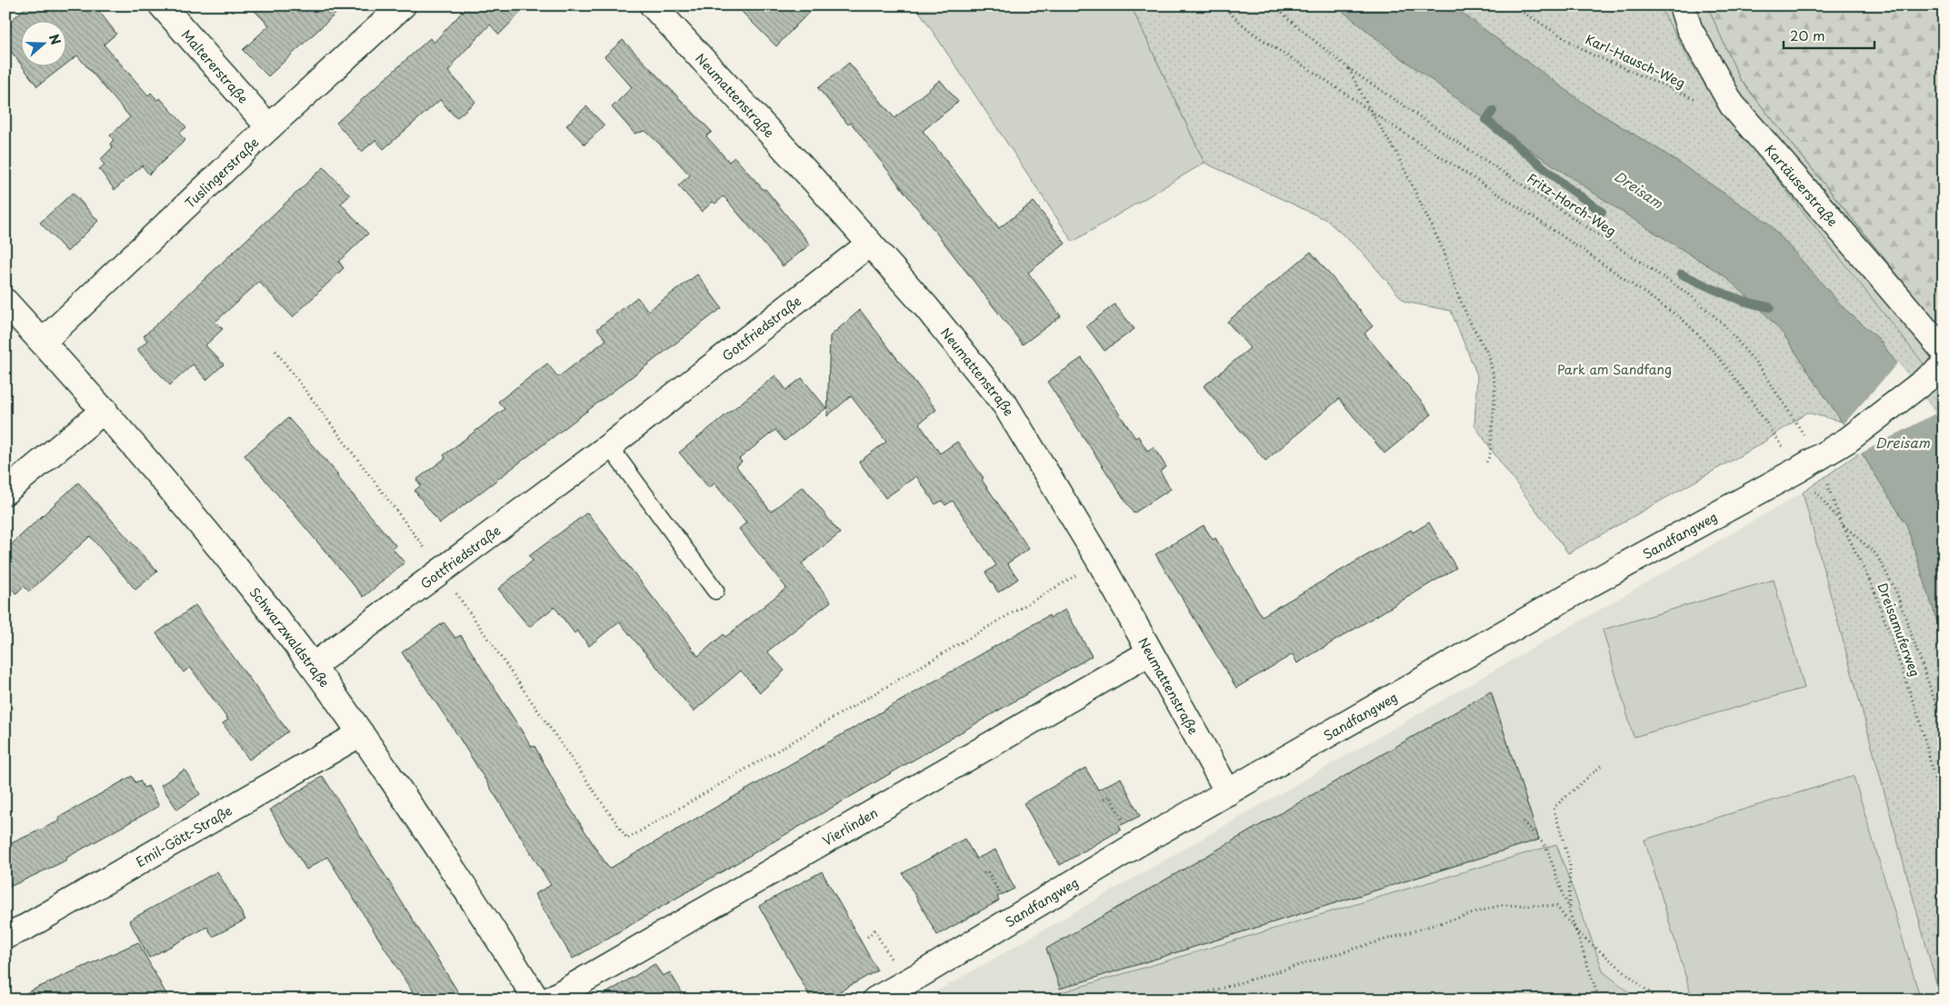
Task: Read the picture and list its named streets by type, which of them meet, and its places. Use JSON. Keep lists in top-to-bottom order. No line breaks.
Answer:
{"streets":{"street":["Maltererstraße","Neumattenstraße","Tuslingerstraße","Kartäuserstraße","Gottfriedstraße","Sandfangweg","Schwarzwaldstraße","Vierlinden","Emil-Gött-Straße"],"path":["Karl-Hausch-Weg","Fritz-Horch-Weg","Dreisamuferweg"]},"crossings":[["Karl-Hausch-Weg","Kartäuserstraße"],["Maltererstraße","Tuslingerstraße"],["Neumattenstraße","Gottfriedstraße"],["Neumattenstraße","Sandfangweg"],["Neumattenstraße","Vierlinden"],["Tuslingerstraße","Schwarzwaldstraße"],["Fritz-Horch-Weg","Sandfangweg"],["Fritz-Horch-Weg","Dreisamuferweg"],["Gottfriedstraße","Schwarzwaldstraße"],["Sandfangweg","Dreisamuferweg"],["Schwarzwaldstraße","Emil-Gött-Straße"]],"water":["Dreisam"],"parks":["Park am Sandfang"],"scale_bar":"20 m","north":"right"}
